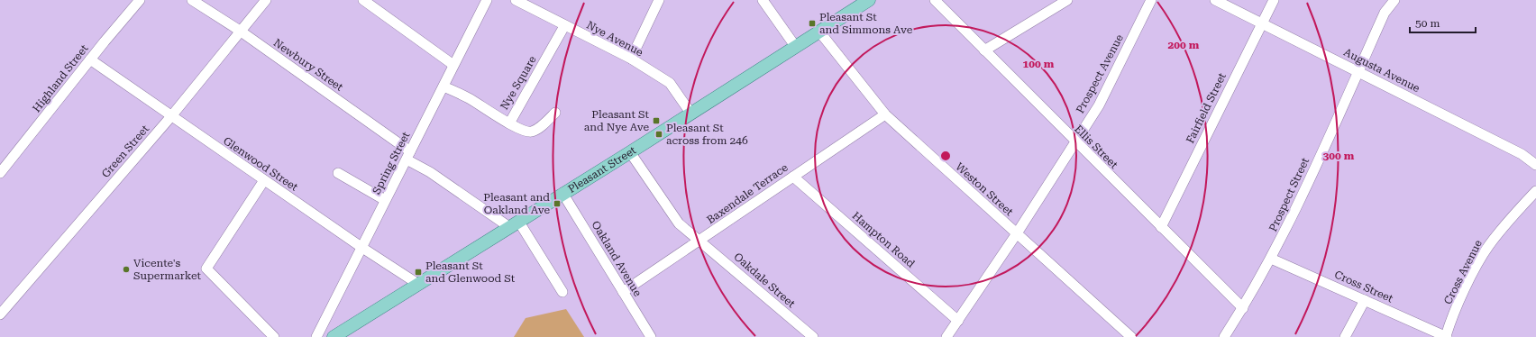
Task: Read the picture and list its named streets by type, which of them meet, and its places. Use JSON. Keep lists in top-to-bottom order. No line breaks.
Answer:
{"streets":{"main road":["Pleasant Street"],"street":["Nye Avenue","Newbury Street","Augusta Avenue","Prospect Avenue","Highland Street","Nye Square","Fairfield Street","Ellis Street","Green Street","Spring Street","Glenwood Street","Weston Street","Baxendale Terrace","Prospect Street","Hampton Road","Oakland Avenue","Cross Avenue","Oakdale Street","Cross Street"]},"crossings":[["Nye Avenue","Nye Square"],["Nye Avenue","Pleasant Street"],["Newbury Street","Green Street"],["Newbury Street","Spring Street"],["Newbury Street","Pleasant Street"],["Augusta Avenue","Fairfield Street"],["Augusta Avenue","Prospect Street"],["Prospect Avenue","Ellis Street"],["Prospect Avenue","Weston Street"],["Prospect Avenue","Hampton Road"],["Highland Street","Glenwood Street"],["Nye Square","Spring Street"],["Fairfield Street","Ellis Street"],["Ellis Street","Prospect Street"],["Green Street","Glenwood Street"],["Spring Street","Glenwood Street"],["Glenwood Street","Pleasant Street"],["Pleasant Street","Weston Street"],["Pleasant Street","Oakland Avenue"],["Pleasant Street","Oakdale Street"],["Weston Street","Baxendale Terrace"],["Baxendale Terrace","Hampton Road"],["Baxendale Terrace","Oakland Avenue"],["Baxendale Terrace","Oakdale Street"],["Prospect Street","Cross Street"],["Cross Avenue","Cross Street"]],"places":{"transit":["Pleasant St and Simmons Ave","Pleasant St and Nye Ave","Pleasant St across from 246","Pleasant and Oakland Ave","Pleasant St and Glenwood St"],"other":["Vicente's Supermarket"]},"scale_bar":"50 m","rings":["200 m","100 m","300 m"]}
